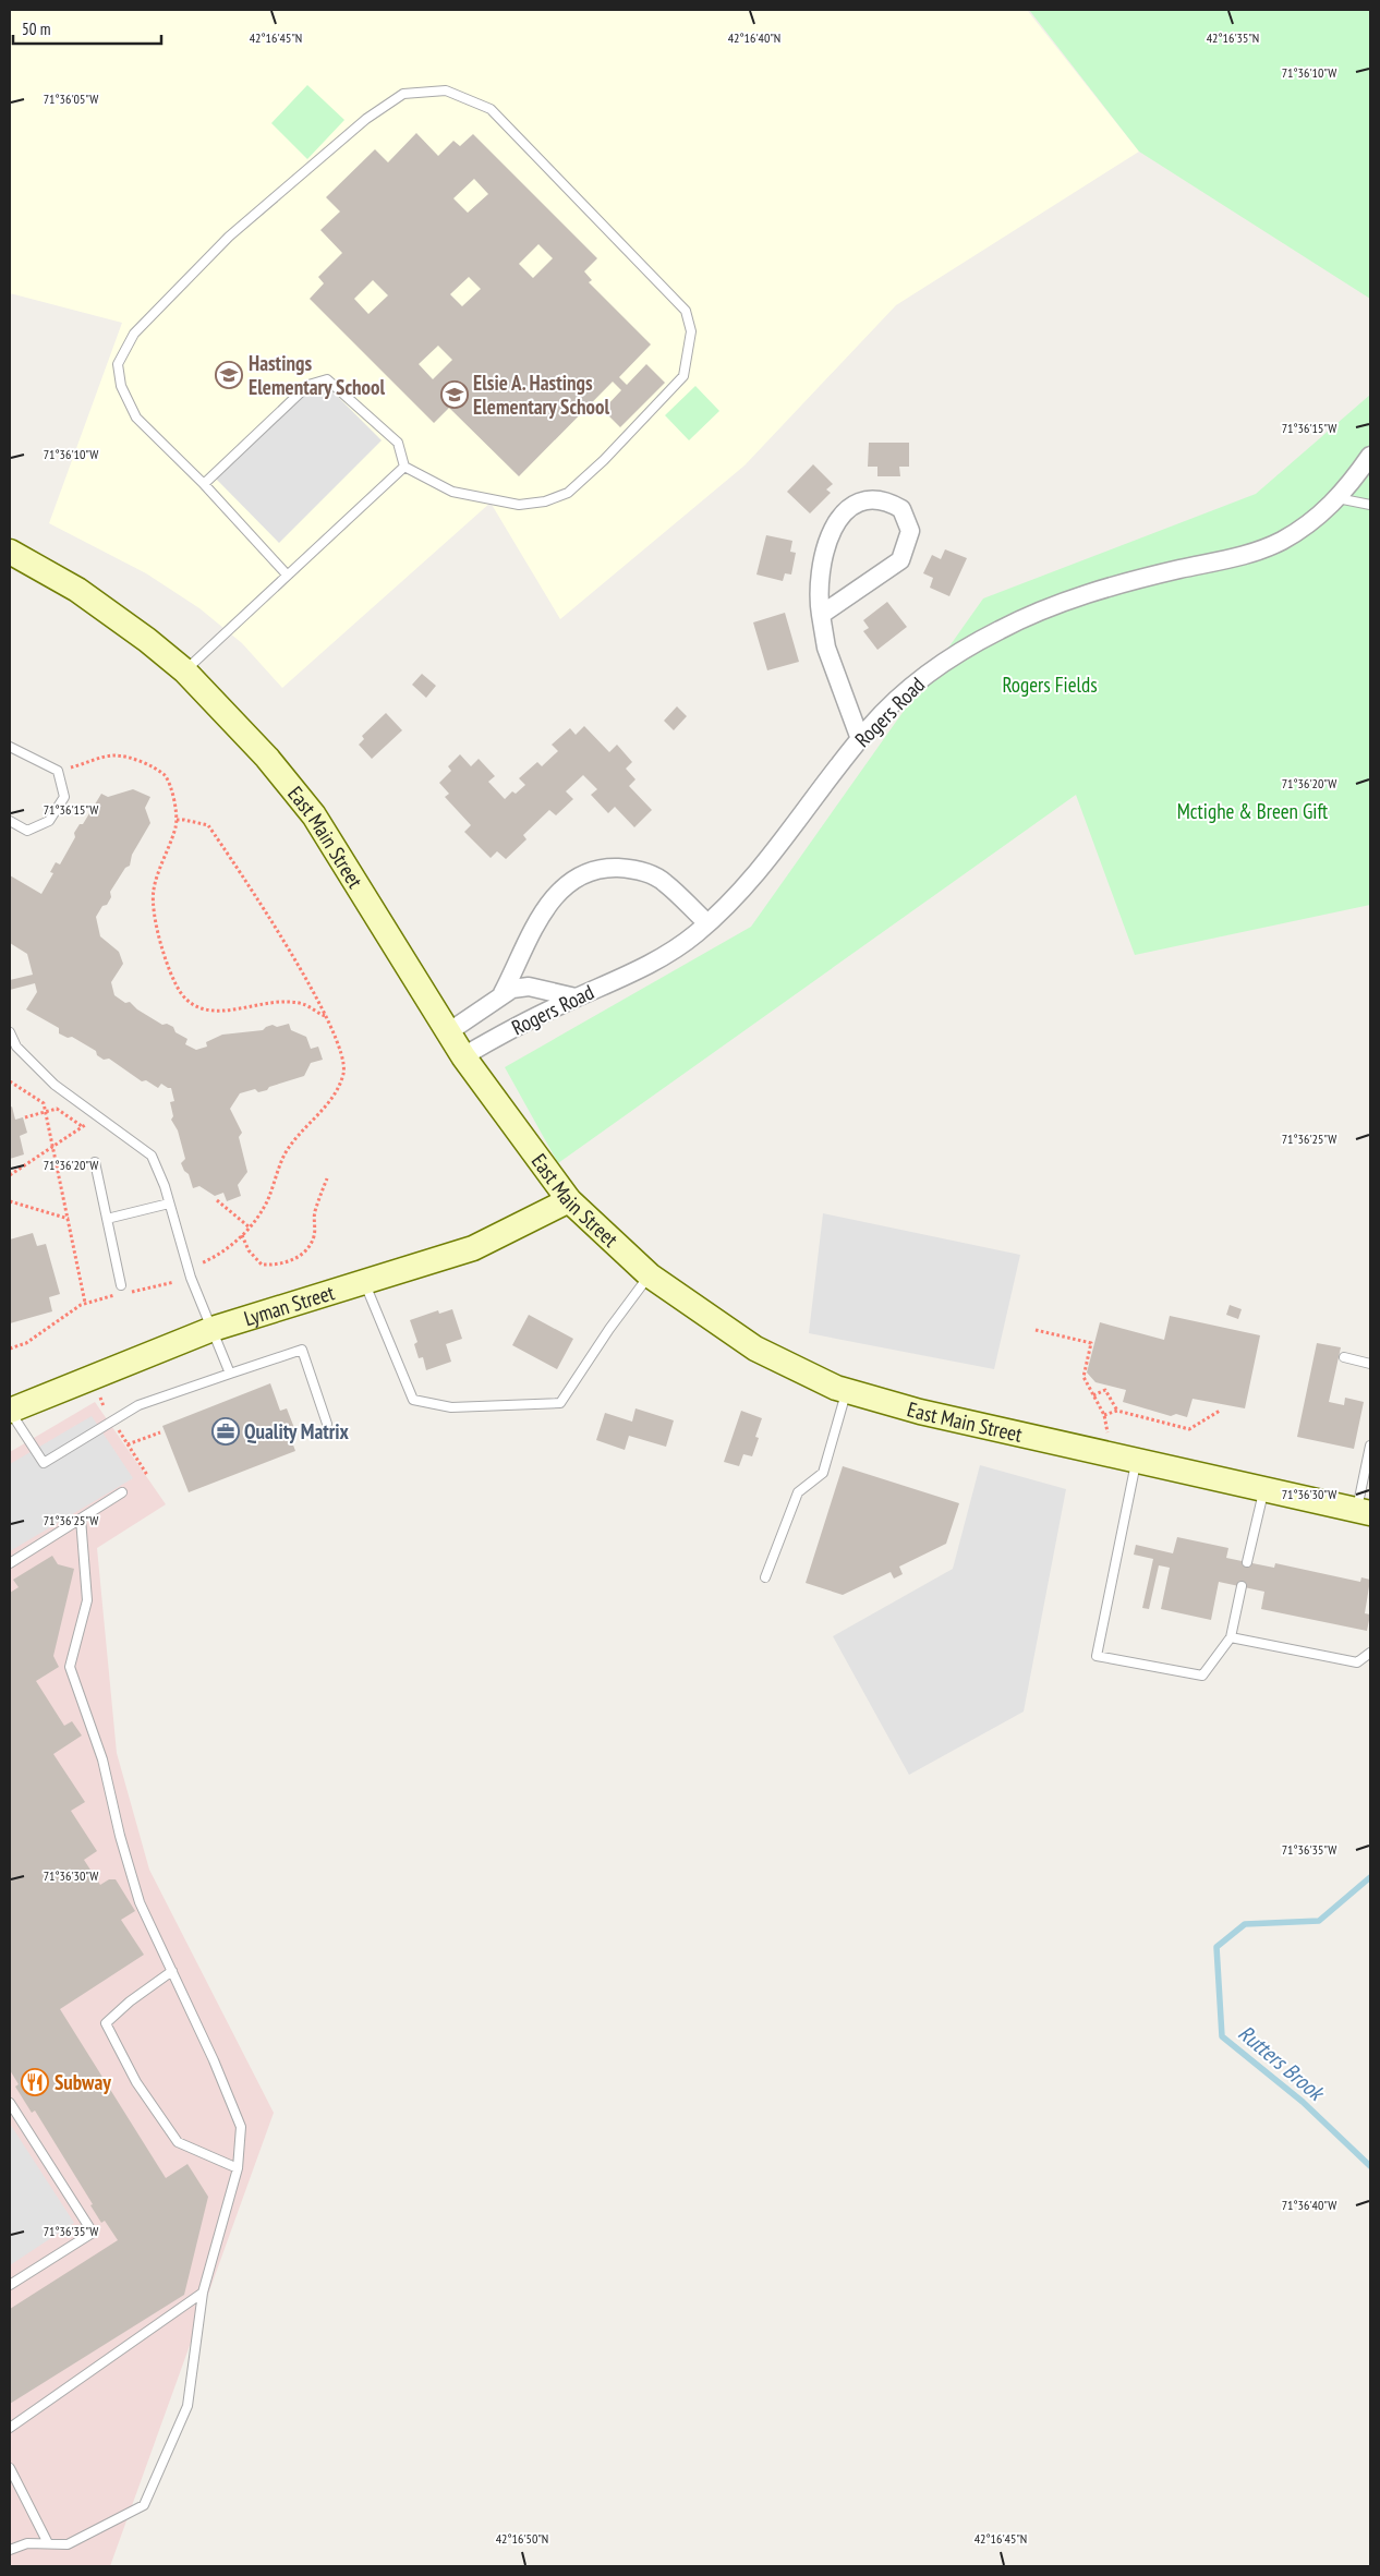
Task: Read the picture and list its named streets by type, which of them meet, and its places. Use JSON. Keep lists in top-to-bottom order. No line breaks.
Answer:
{"streets":{"main road":["East Main Street","Lyman Street"],"street":["Rogers Road"]},"crossings":[["Rogers Road","East Main Street"],["East Main Street","Lyman Street"]],"water":["Rutters Brook"],"parks":["Rogers Fields","Mctighe & Breen Gift"],"places":{"school or university":["Hastings Elementary School","Elsie A. Hastings Elementary School"],"office":["Quality Matrix"],"restaurant":["Subway"]},"scale_bar":"50 m","coordinates":["42°16'45\"N","42°16'40\"N","42°16'35\"N","71°36'10\"W","71°36'05\"W","71°36'15\"W","71°36'20\"W","71°36'25\"W","71°36'30\"W","71°36'35\"W","71°36'40\"W","42°16'50\"N"]}
